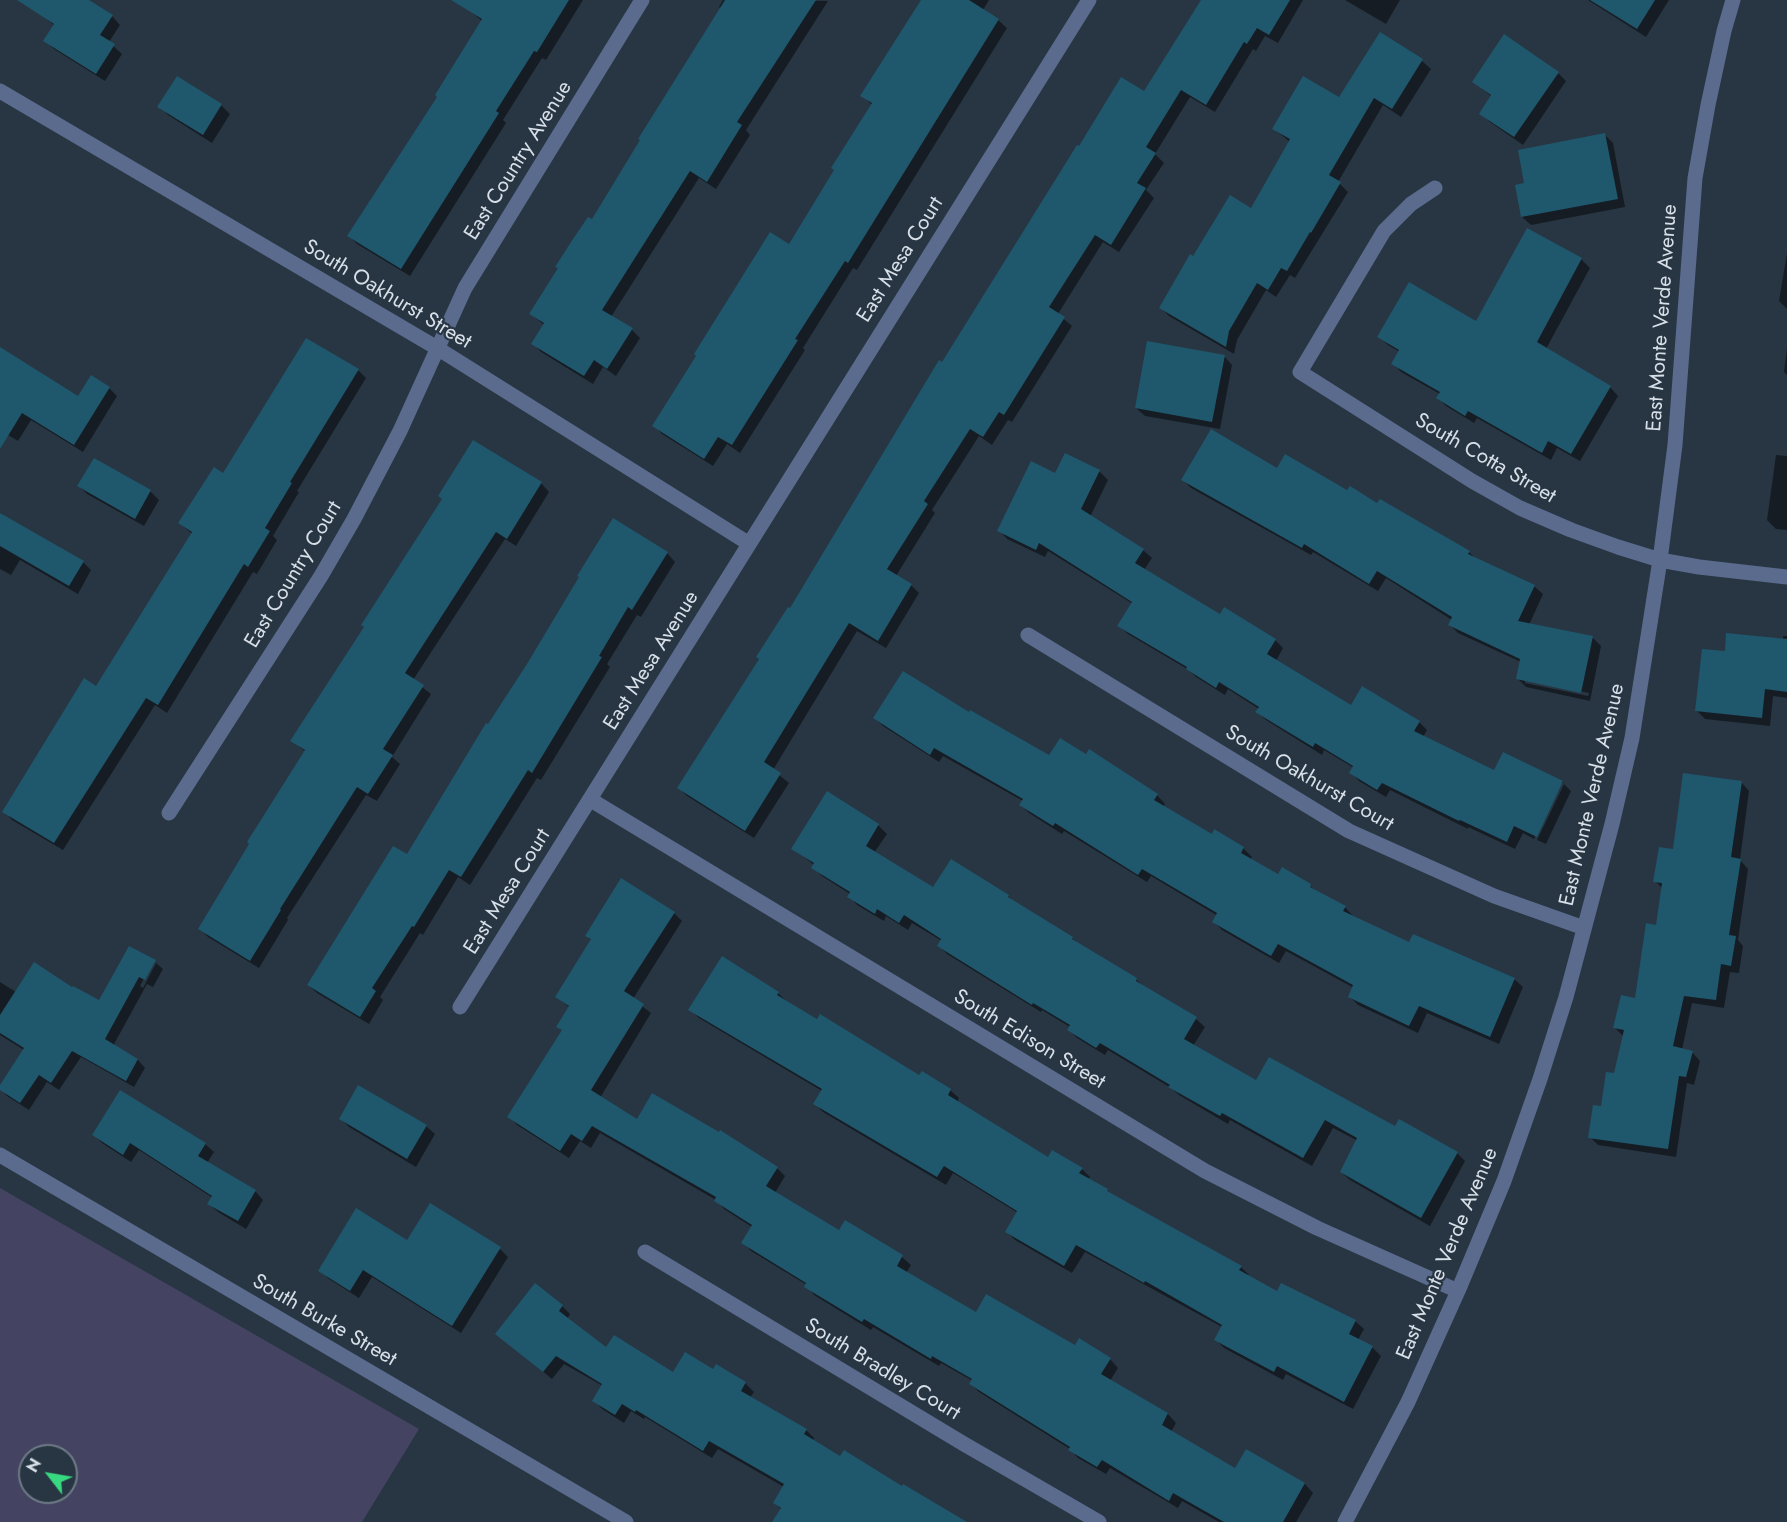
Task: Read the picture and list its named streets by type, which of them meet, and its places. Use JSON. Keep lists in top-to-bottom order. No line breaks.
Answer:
{"streets":{"street":["East Country Avenue","East Mesa Court","South Oakhurst Street","East Monte Verde Avenue","South Cotta Street","East Country Court","East Mesa Avenue","South Oakhurst Court","South Edison Street","South Burke Street","South Bradley Court"]},"crossings":[["East Country Avenue","South Oakhurst Street"],["East Country Avenue","East Country Court"],["East Mesa Court","South Oakhurst Street"],["East Mesa Court","East Mesa Avenue"],["East Mesa Court","South Edison Street"],["South Oakhurst Street","East Country Court"],["South Oakhurst Street","East Mesa Avenue"],["East Monte Verde Avenue","South Cotta Street"],["East Monte Verde Avenue","South Oakhurst Court"],["East Monte Verde Avenue","South Edison Street"],["East Mesa Avenue","South Edison Street"]],"north":"top left"}
